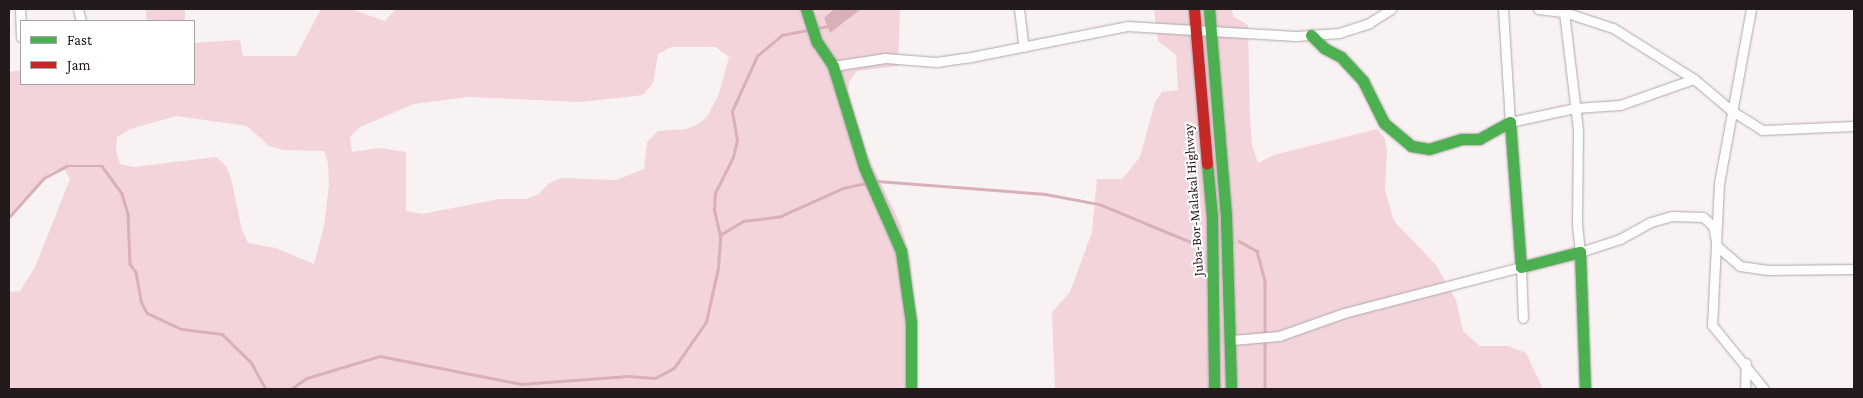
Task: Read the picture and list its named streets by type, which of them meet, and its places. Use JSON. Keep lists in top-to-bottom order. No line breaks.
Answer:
{"streets":{"main road":["Juba-Bor-Malakal Highway"]},"legend":["Fast","Jam"]}
